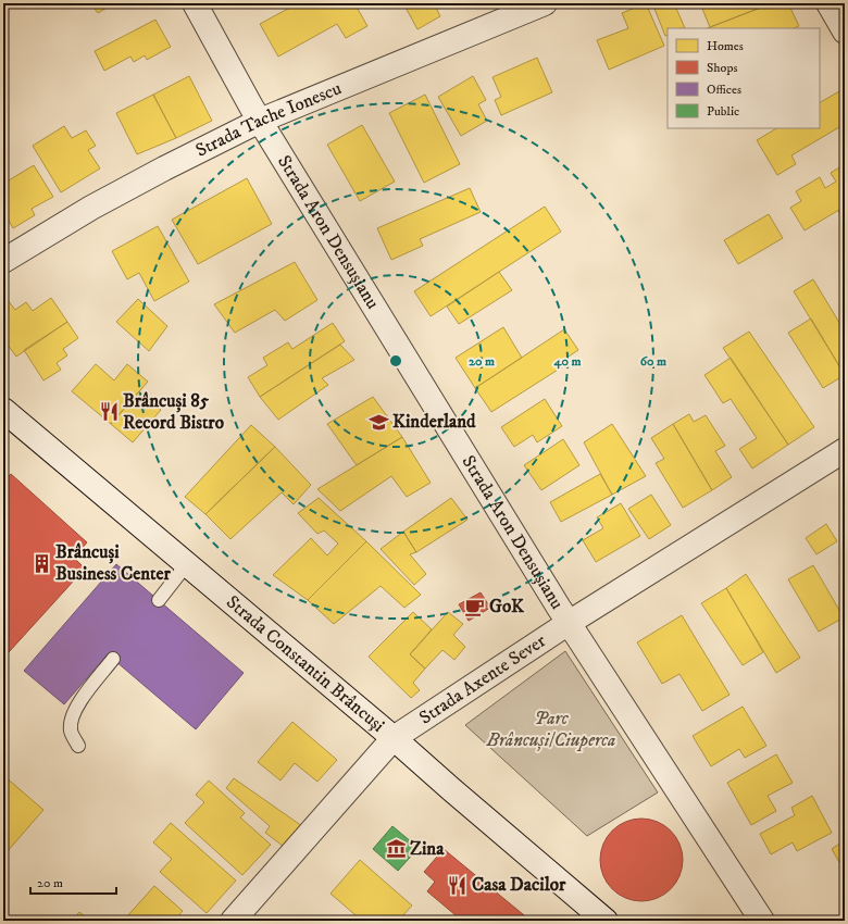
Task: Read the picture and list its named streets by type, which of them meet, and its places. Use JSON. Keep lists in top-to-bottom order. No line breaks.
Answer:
{"streets":{"street":["Strada Tache Ionescu","Strada Aron Densușianu","Strada Constantin Brâncuși","Strada Axente Sever"]},"crossings":[["Strada Tache Ionescu","Strada Aron Densușianu"],["Strada Aron Densușianu","Strada Axente Sever"],["Strada Constantin Brâncuși","Strada Axente Sever"]],"parks":["Parc Brâncuși/Ciuperca"],"places":{"restaurant":["Brâncuși 85 Record Bistro","Casa Dacilor"],"school or university":["Kinderland"],"building":["Brâncuși Business Center"],"cafe":["GoK"],"museum":["Zina"]},"legend":["Homes","Shops","Offices","Public"],"scale_bar":"20 m","rings":["20 m","40 m","60 m"]}
